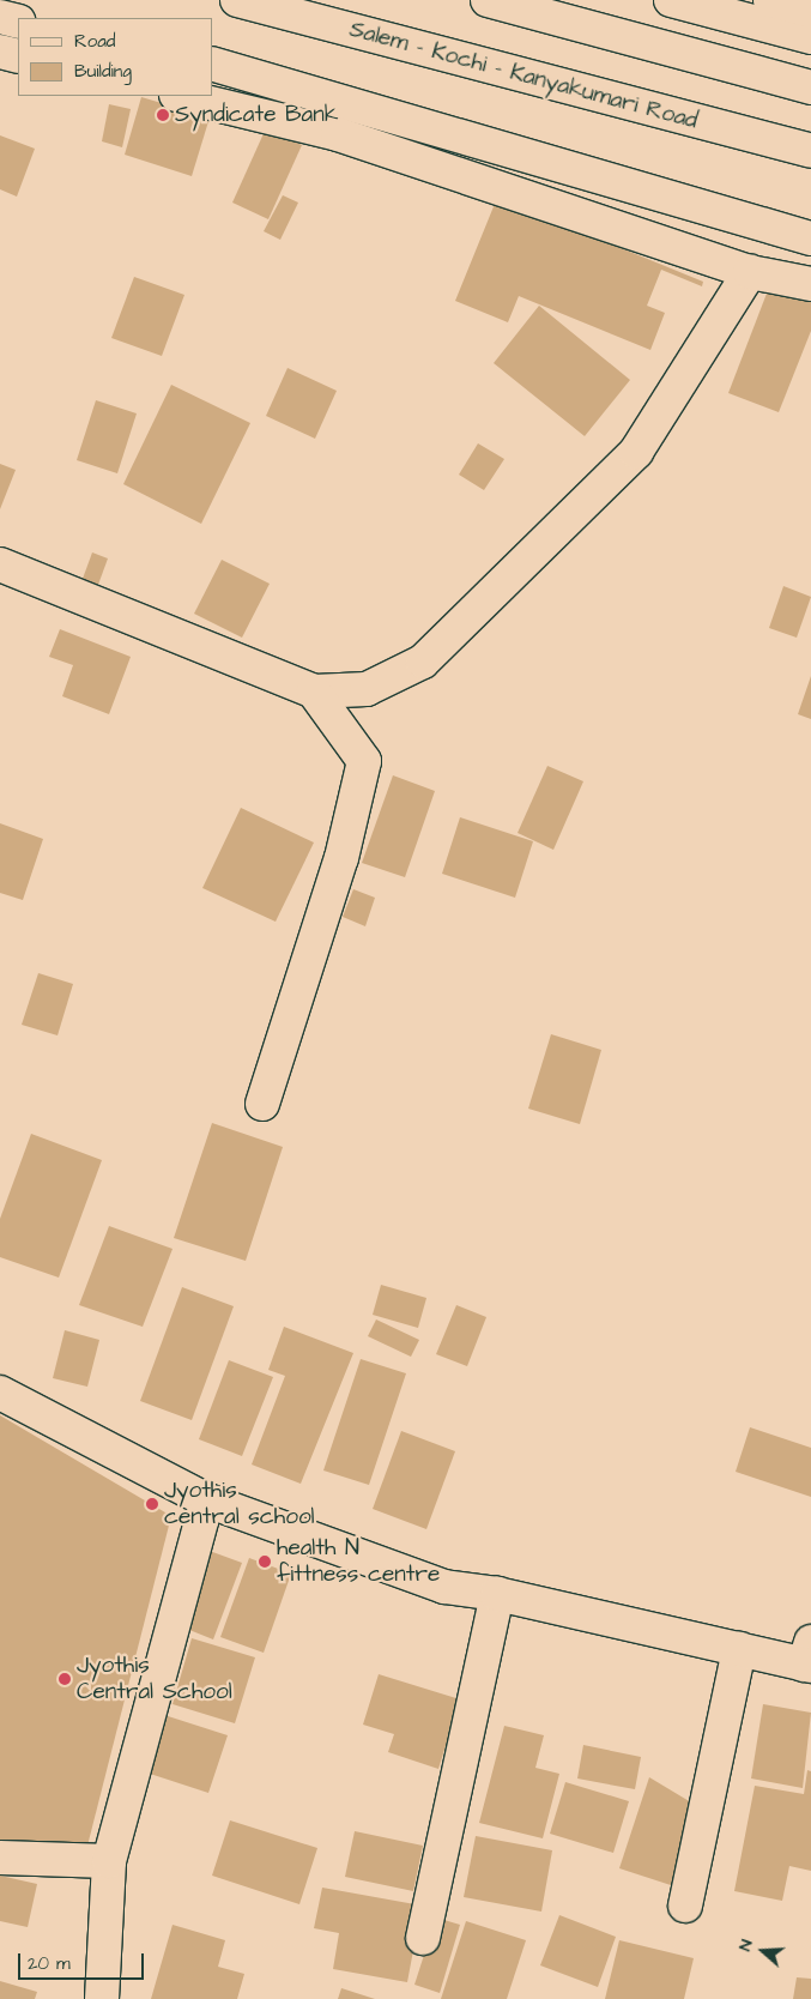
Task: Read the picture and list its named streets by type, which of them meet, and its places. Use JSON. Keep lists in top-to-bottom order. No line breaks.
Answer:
{"streets":{"main road":["Salem - Kochi - Kanyakumari Road"]},"places":["Syndicate Bank","Jyothis central school","health N fittness centre","Jyothis Central School"],"legend":["Road","Building"],"scale_bar":"20 m","north":"left"}
